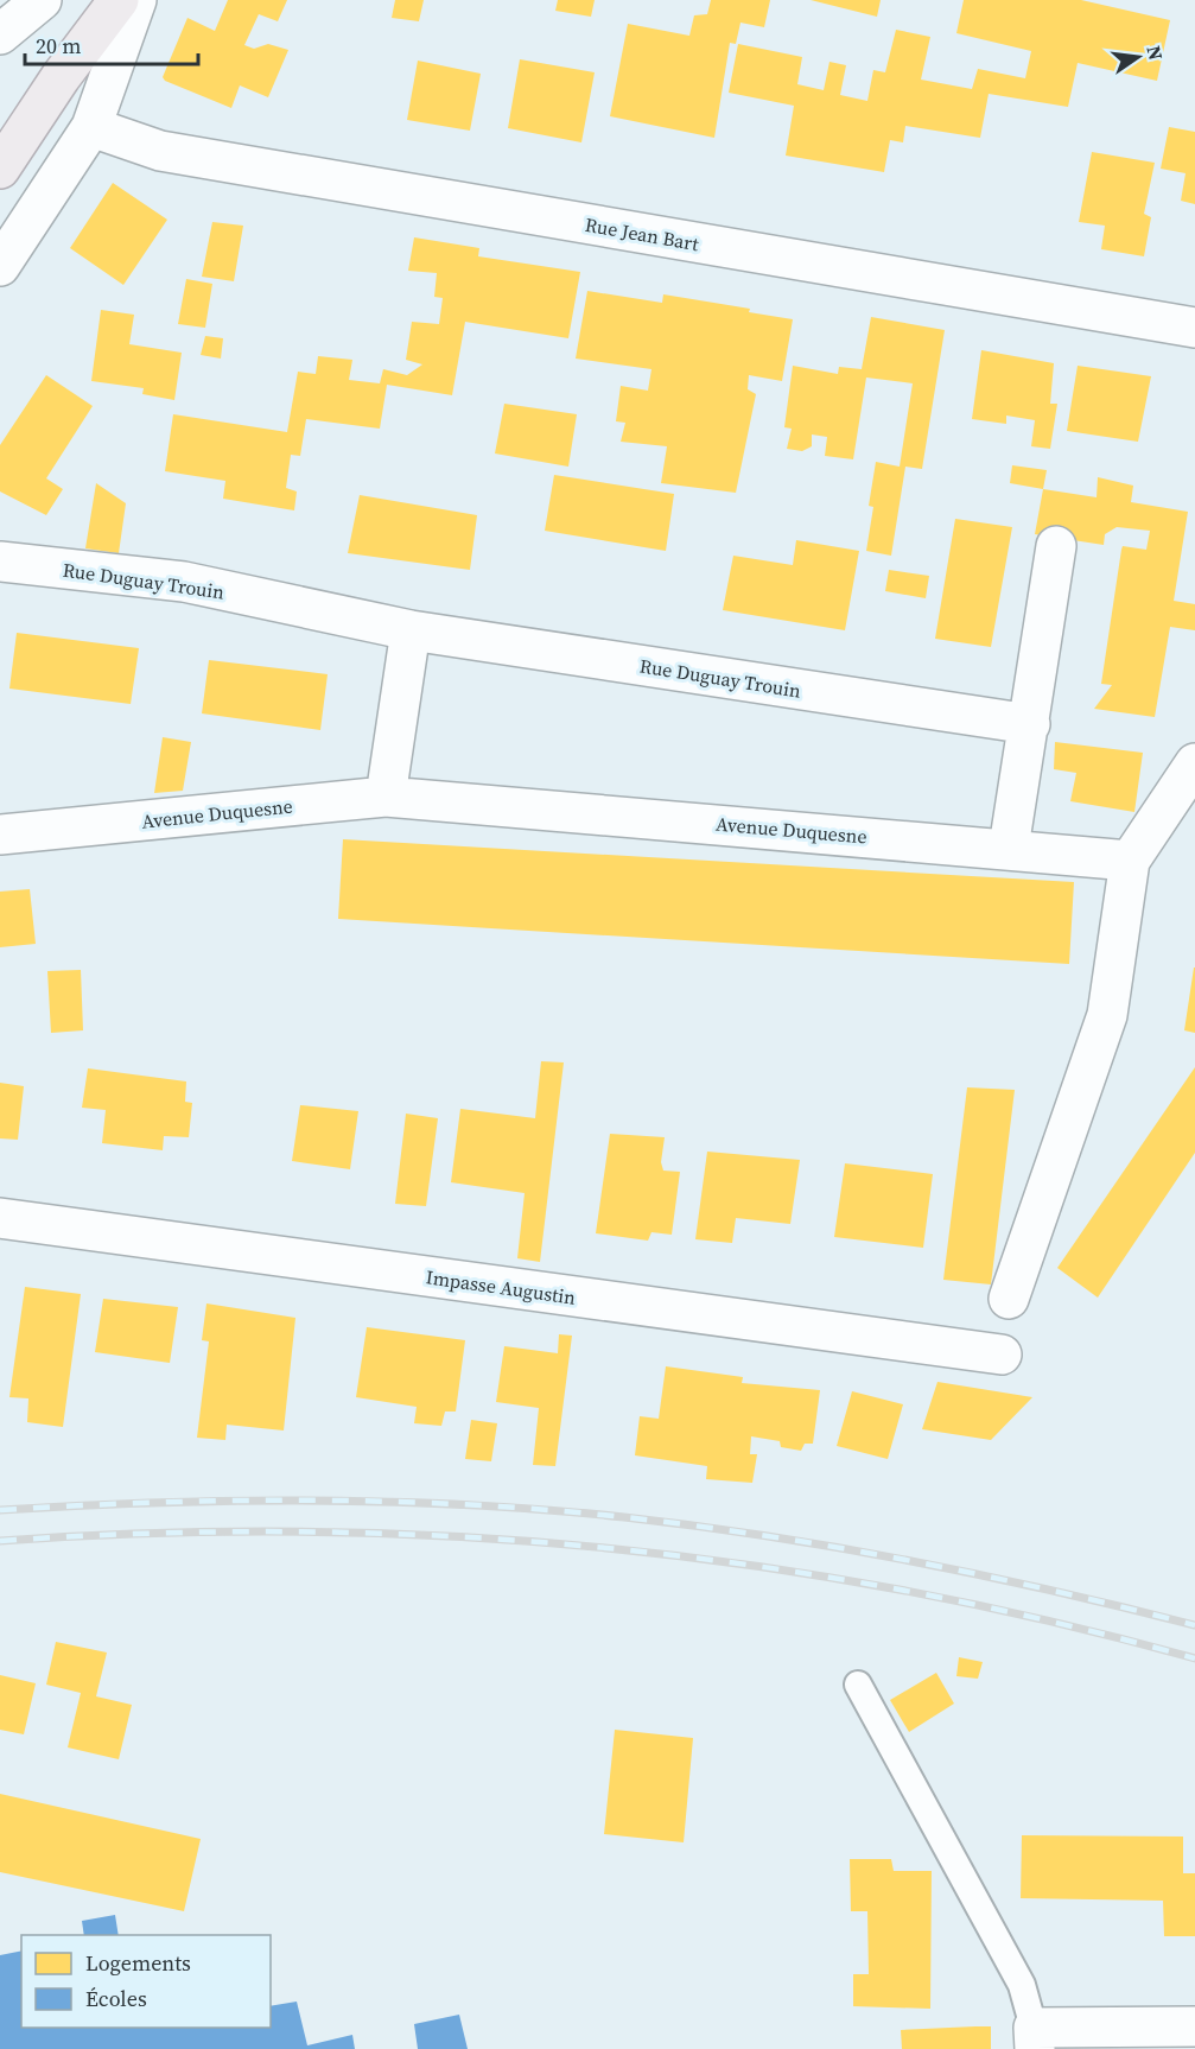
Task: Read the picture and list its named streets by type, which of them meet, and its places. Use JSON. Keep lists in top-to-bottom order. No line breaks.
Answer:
{"streets":{"street":["Rue Jean Bart","Rue Duguay Trouin","Avenue Duquesne","Impasse Augustin"]},"legend":["Logements","Écoles"],"scale_bar":"20 m","north":"right"}
